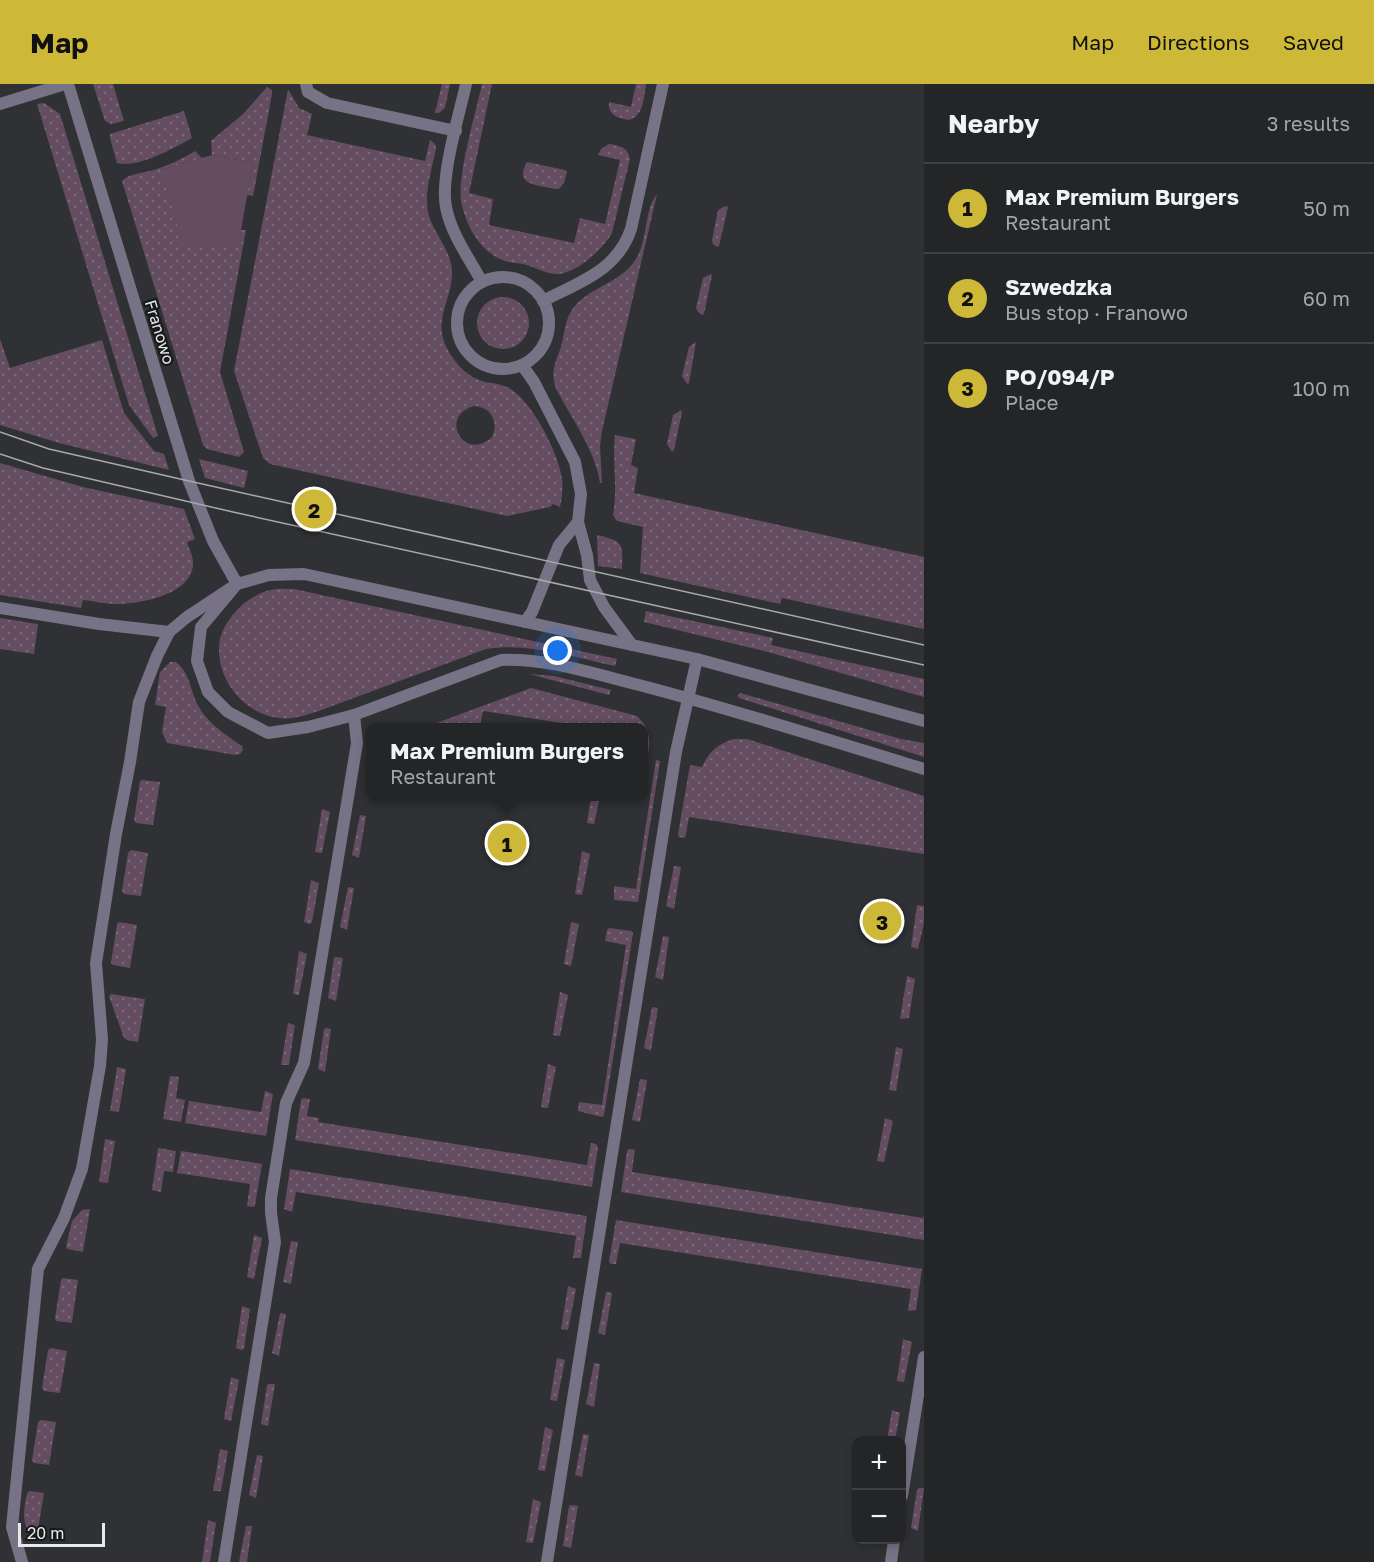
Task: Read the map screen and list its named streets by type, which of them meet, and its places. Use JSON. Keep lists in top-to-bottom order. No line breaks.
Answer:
{"streets":{"street":["Franowo"]},"scale_bar":"20 m","page":{"header":"Map","nav":["Map","Directions","Saved"],"heading":["Nearby","3 results"],"list":[{"mark":"1","name":"Max Premium Burgers","note":"Restaurant","value":"50 m"},{"mark":"2","name":"Szwedzka","note":"Bus stop · Franowo","value":"60 m"},{"mark":"3","name":"PO/094/P","note":"Place","value":"100 m"}],"pins":["2","1","3"],"popup":["Max Premium Burgers","Restaurant"],"map_buttons":["+","−"],"scale":"20 m"}}
